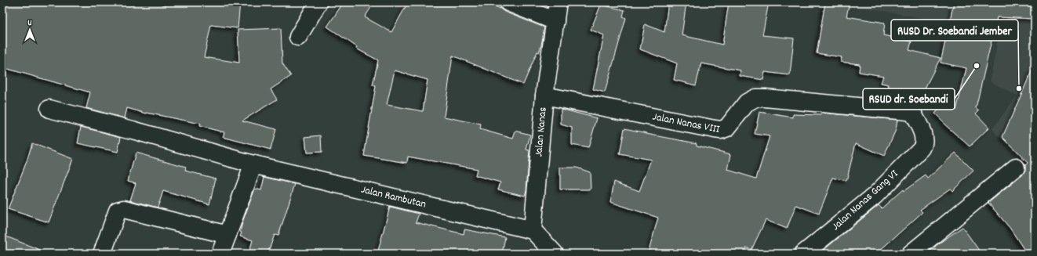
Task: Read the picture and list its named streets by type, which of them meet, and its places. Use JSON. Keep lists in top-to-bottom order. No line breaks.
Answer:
{"streets":{"street":["Jalan Nanas VIII","Jalan Nanas","Jalan Rambutan","Jalan Nanas Gang VI"]},"crossings":[["Jalan Nanas VIII","Jalan Nanas"],["Jalan Nanas VIII","Jalan Nanas Gang VI"],["Jalan Nanas","Jalan Rambutan"]],"places":["RSUD dr. Soebandi","RUSD Dr. Soebandi Jember"],"north":"top"}
